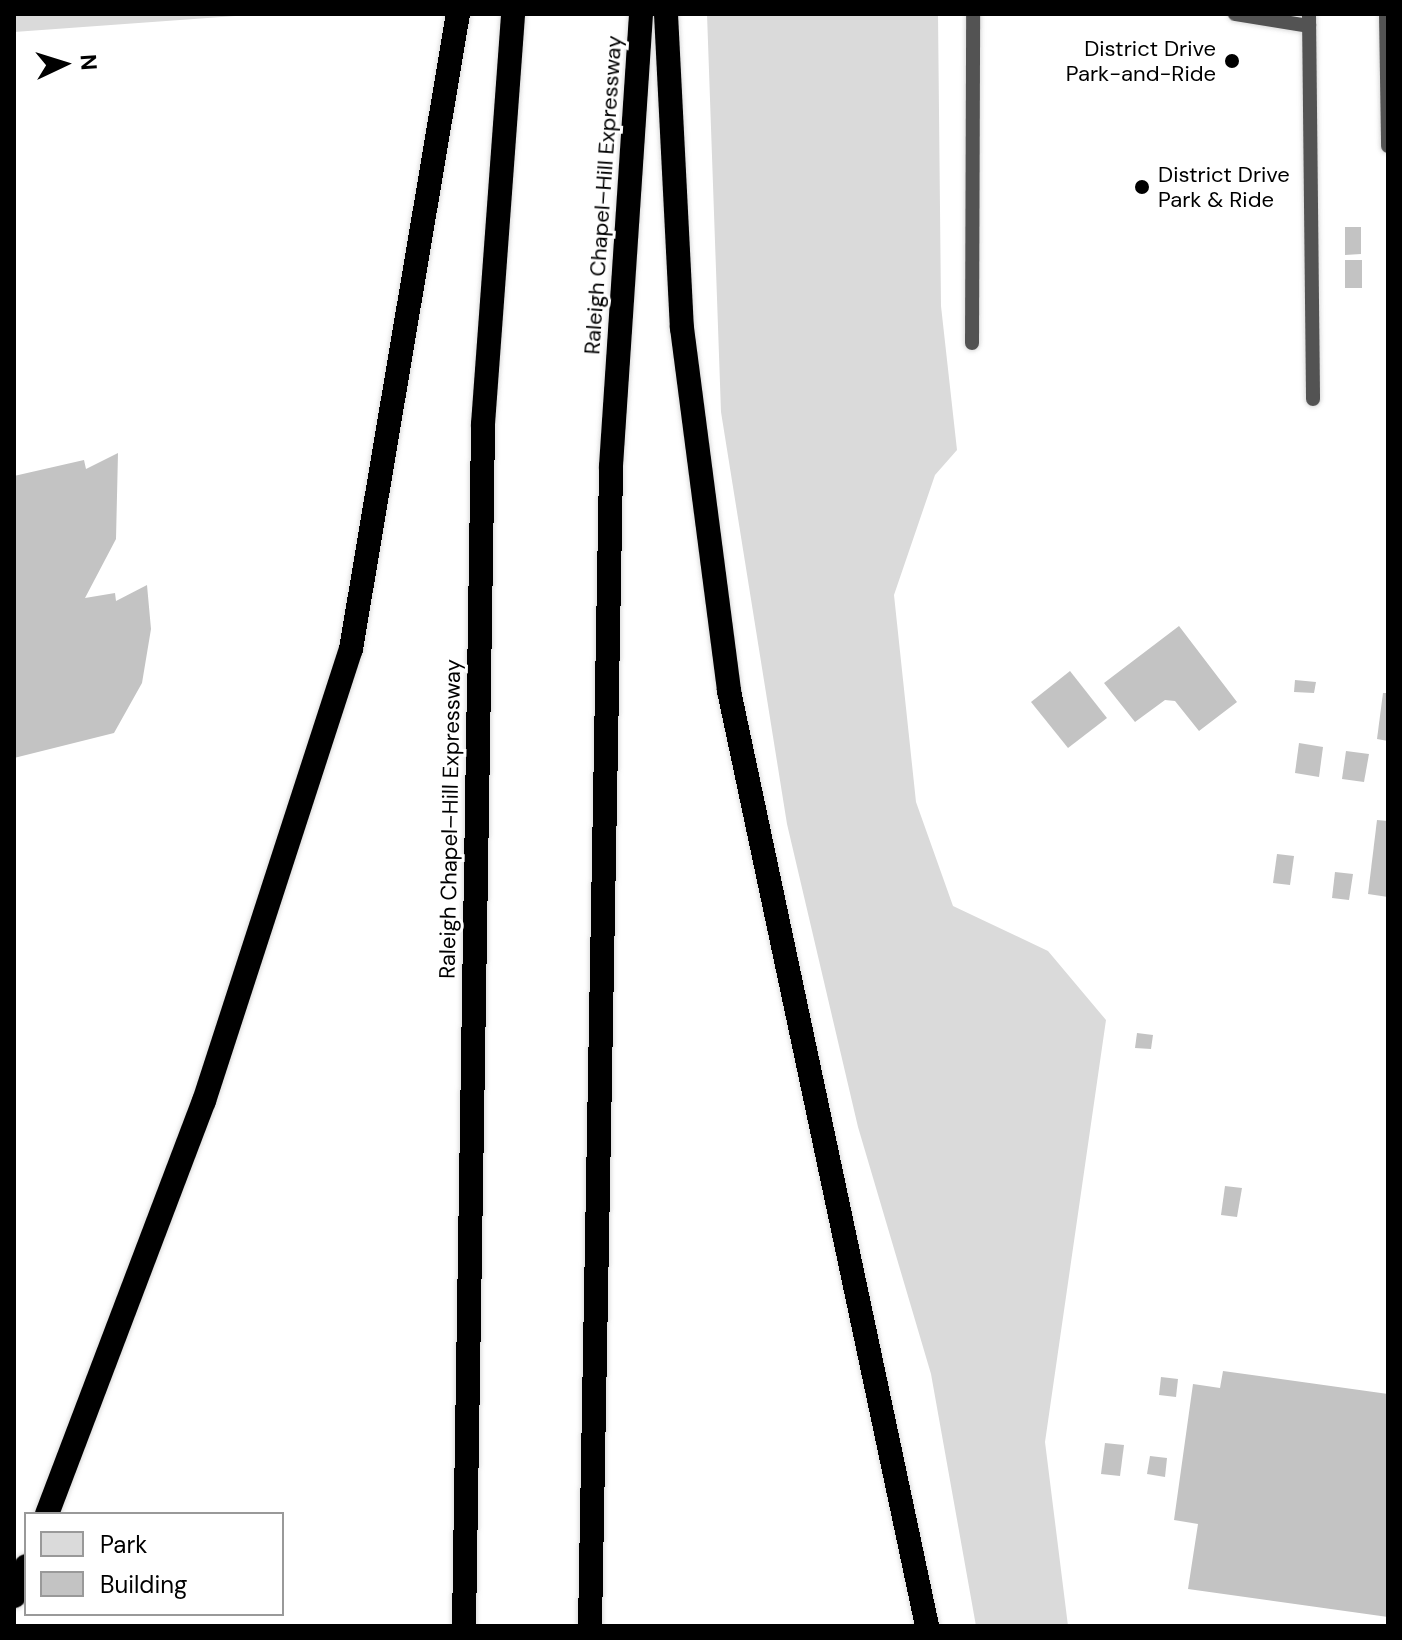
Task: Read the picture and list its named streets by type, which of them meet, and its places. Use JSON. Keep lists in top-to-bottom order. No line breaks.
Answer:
{"streets":{"highway":["Raleigh Chapel–Hill Expressway"]},"places":["District Drive Park-and-Ride","District Drive Park & Ride"],"legend":["Park","Building"],"north":"right"}
